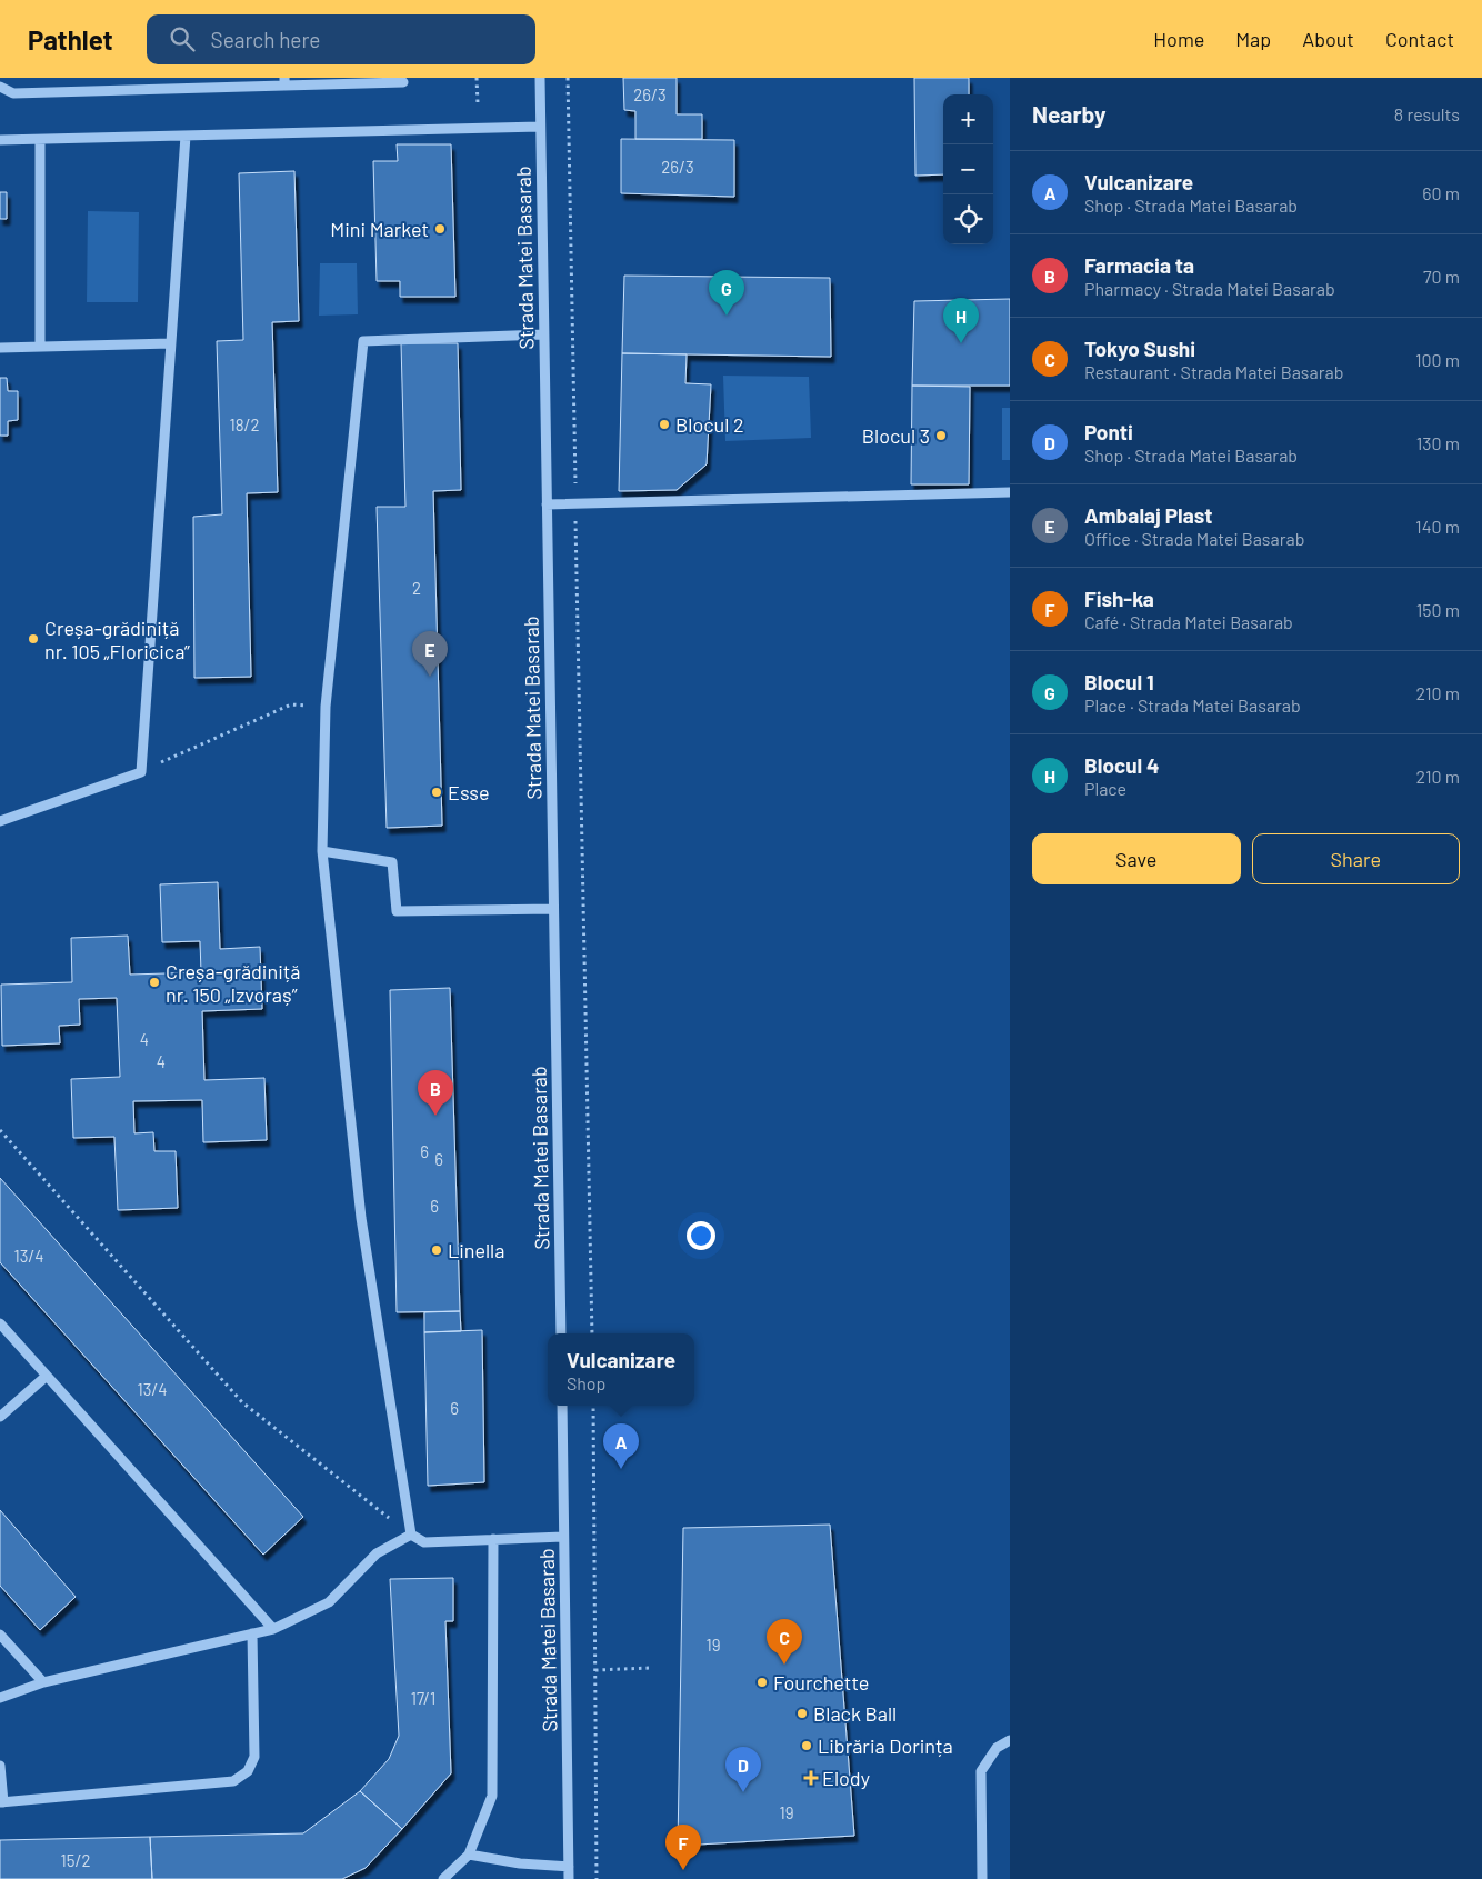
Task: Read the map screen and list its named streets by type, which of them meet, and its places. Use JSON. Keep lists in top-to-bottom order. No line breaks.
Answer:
{"streets":{"street":["Strada Matei Basarab"]},"places":{"other":["Mini Market","Blocul 2","Blocul 3","Creșa-grădiniță nr. 105 „Floricica”","Esse","Creșa-grădiniță nr. 150 „Izvoraș”","Linella","Fourchette","Black Ball","Librăria Dorința"],"health":["Elody"]},"house_numbers":["26/3","26/3","18/2","2","4","4","6","6","6","13/4","13/4","6","19","17/1","19","15/2"],"page":{"header":"Pathlet","search":"Search here","nav":["Home","Map","About","Contact"],"heading":["Nearby","8 results"],"map_buttons":["+","−"],"list":[{"mark":"A","name":"Vulcanizare","note":"Shop · Strada Matei Basarab","value":"60 m"},{"mark":"B","name":"Farmacia ta","note":"Pharmacy · Strada Matei Basarab","value":"70 m"},{"mark":"C","name":"Tokyo Sushi","note":"Restaurant · Strada Matei Basarab","value":"100 m"},{"mark":"D","name":"Ponti","note":"Shop · Strada Matei Basarab","value":"130 m"},{"mark":"E","name":"Ambalaj Plast","note":"Office · Strada Matei Basarab","value":"140 m"},{"mark":"F","name":"Fish-ka","note":"Café · Strada Matei Basarab","value":"150 m"},{"mark":"G","name":"Blocul 1","note":"Place · Strada Matei Basarab","value":"210 m"},{"mark":"H","name":"Blocul 4","note":"Place","value":"210 m"}],"pins":["G","H","E","B","A","C","D","F"],"buttons":["Save","Share"],"popup":["Vulcanizare","Shop"]}}
